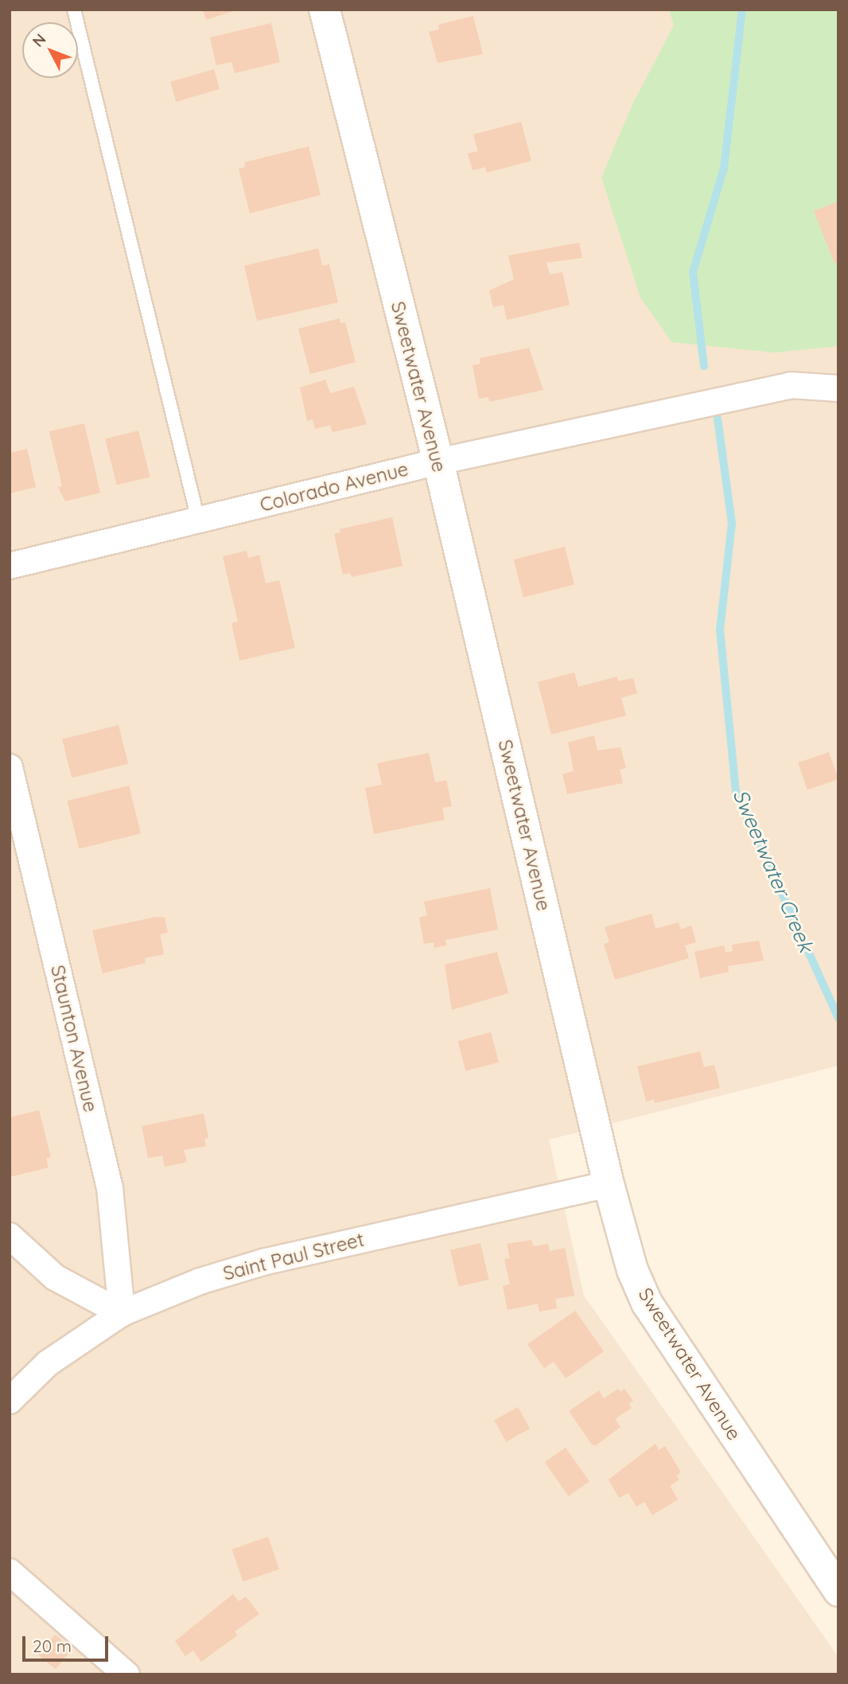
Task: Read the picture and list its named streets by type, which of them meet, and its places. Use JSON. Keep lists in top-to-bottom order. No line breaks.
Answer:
{"streets":{"street":["Sweetwater Avenue","Colorado Avenue","Staunton Avenue","Saint Paul Street"]},"crossings":[["Sweetwater Avenue","Colorado Avenue"],["Sweetwater Avenue","Saint Paul Street"],["Staunton Avenue","Saint Paul Street"]],"water":["Sweetwater Creek"],"scale_bar":"20 m","north":"top left"}
